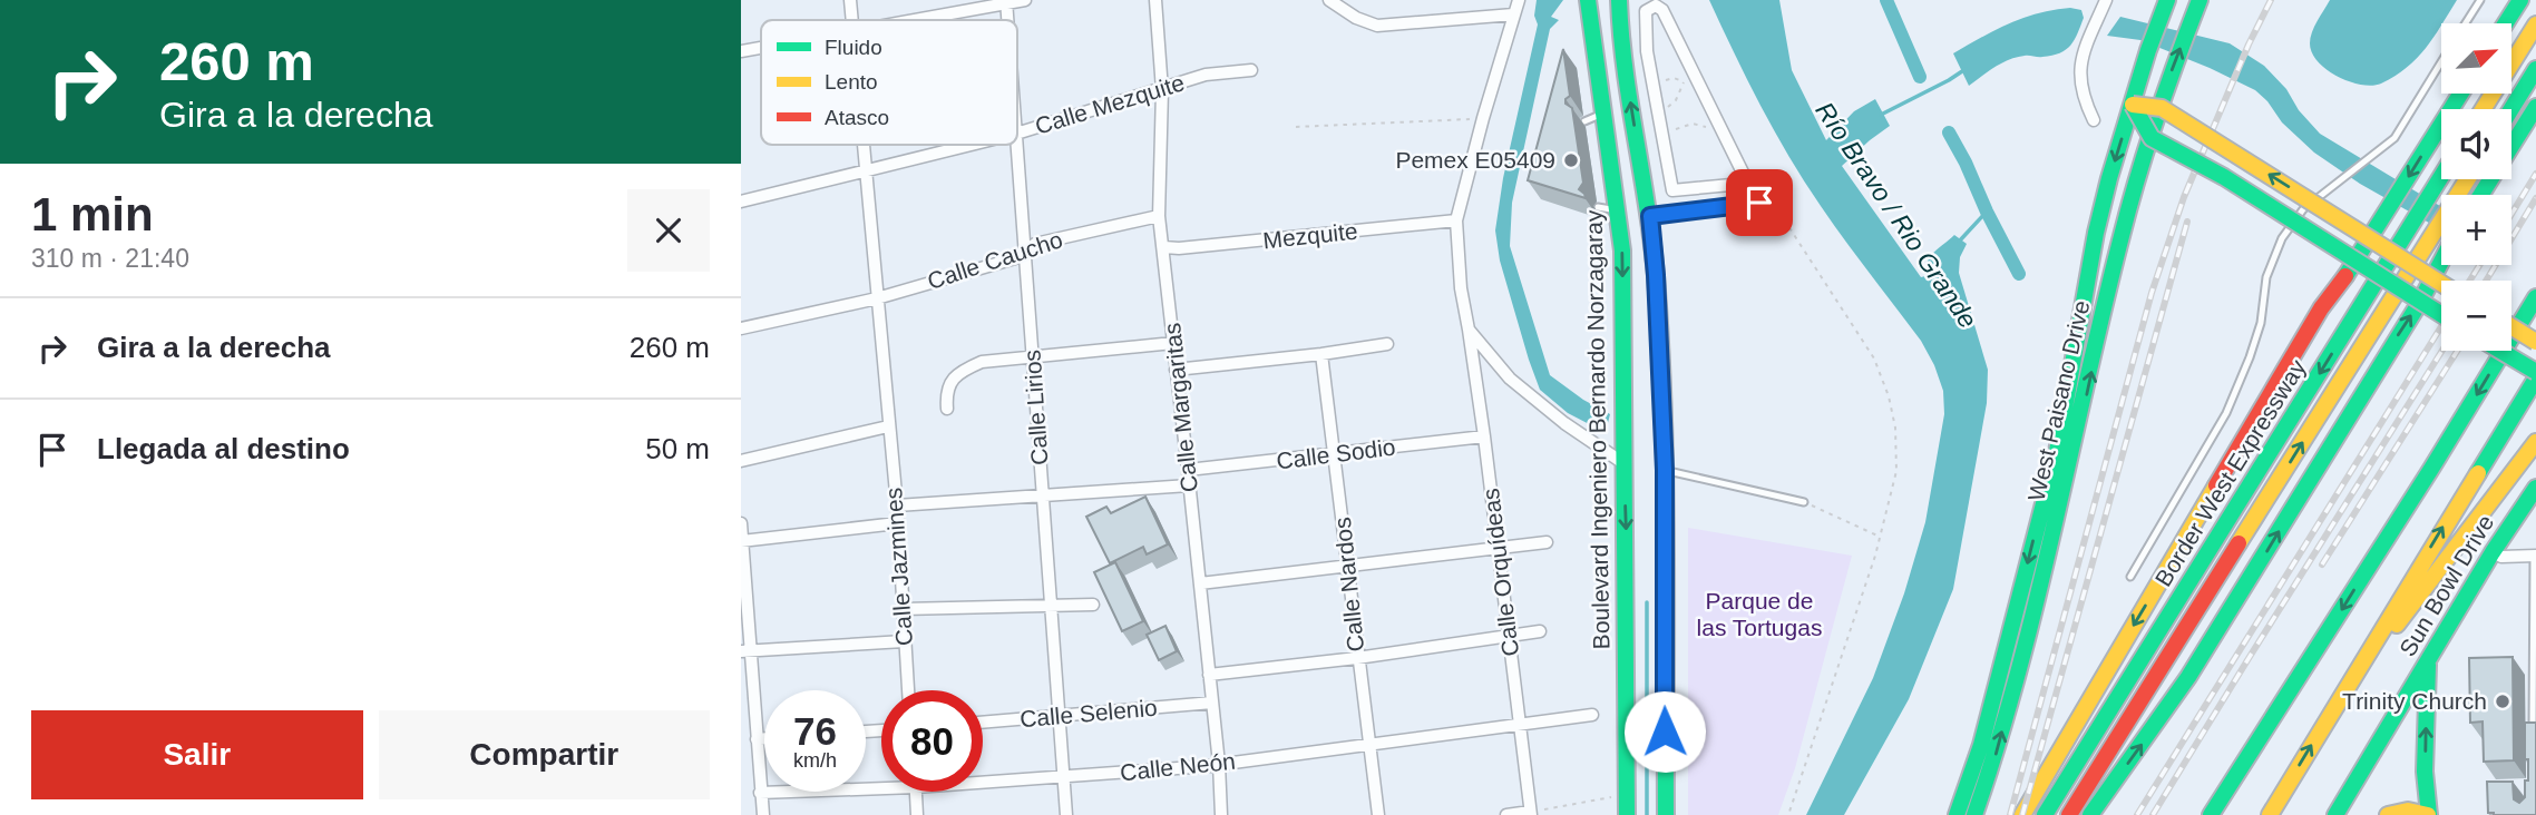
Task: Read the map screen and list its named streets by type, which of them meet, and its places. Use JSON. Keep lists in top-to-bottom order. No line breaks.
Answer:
{"streets":{"main road":["West Paisano Drive","Boulevard Ingeniero Bernardo Norzagaray","Border West Expressway","Sun Bowl Drive"],"street":["Calle Mezquite","Mezquite","Calle Caucho","Calle Lirios","Calle Margaritas","Calle Sodio","Calle Jazmines","Calle Orquídeas","Calle Nardos","Calle Selenio","Calle Neón"]},"crossings":[["Calle Mezquite","Calle Margaritas"],["Mezquite","Calle Margaritas"],["Mezquite","Calle Orquídeas"],["Calle Caucho","Calle Lirios"],["Calle Caucho","Calle Margaritas"],["Calle Lirios","Calle Selenio"],["Calle Lirios","Calle Neón"],["Calle Margaritas","Calle Sodio"],["Calle Margaritas","Calle Selenio"],["Calle Margaritas","Calle Neón"],["Boulevard Ingeniero Bernardo Norzagaray","Calle Orquídeas"],["Calle Sodio","Calle Orquídeas"],["Calle Sodio","Calle Nardos"],["Calle Orquídeas","Calle Neón"],["Calle Nardos","Calle Neón"]],"water":["Río Bravo / Rio Grande"],"parks":["Parque de las Tortugas"],"places":["Pemex E05409","Trinity Church"],"legend":["Fluido","Lento","Atasco"],"north":"top right","page":{"turn":["260 m","Gira a la derecha"],"map_buttons":["+","−"],"heading":["1 min","310 m · 21:40"],"list":[{"name":"Gira a la derecha","value":"260 m"},{"name":"Llegada al destino","value":"50 m"}],"speed":"76 km/h","limit":"80","buttons":["Salir","Compartir"]}}
